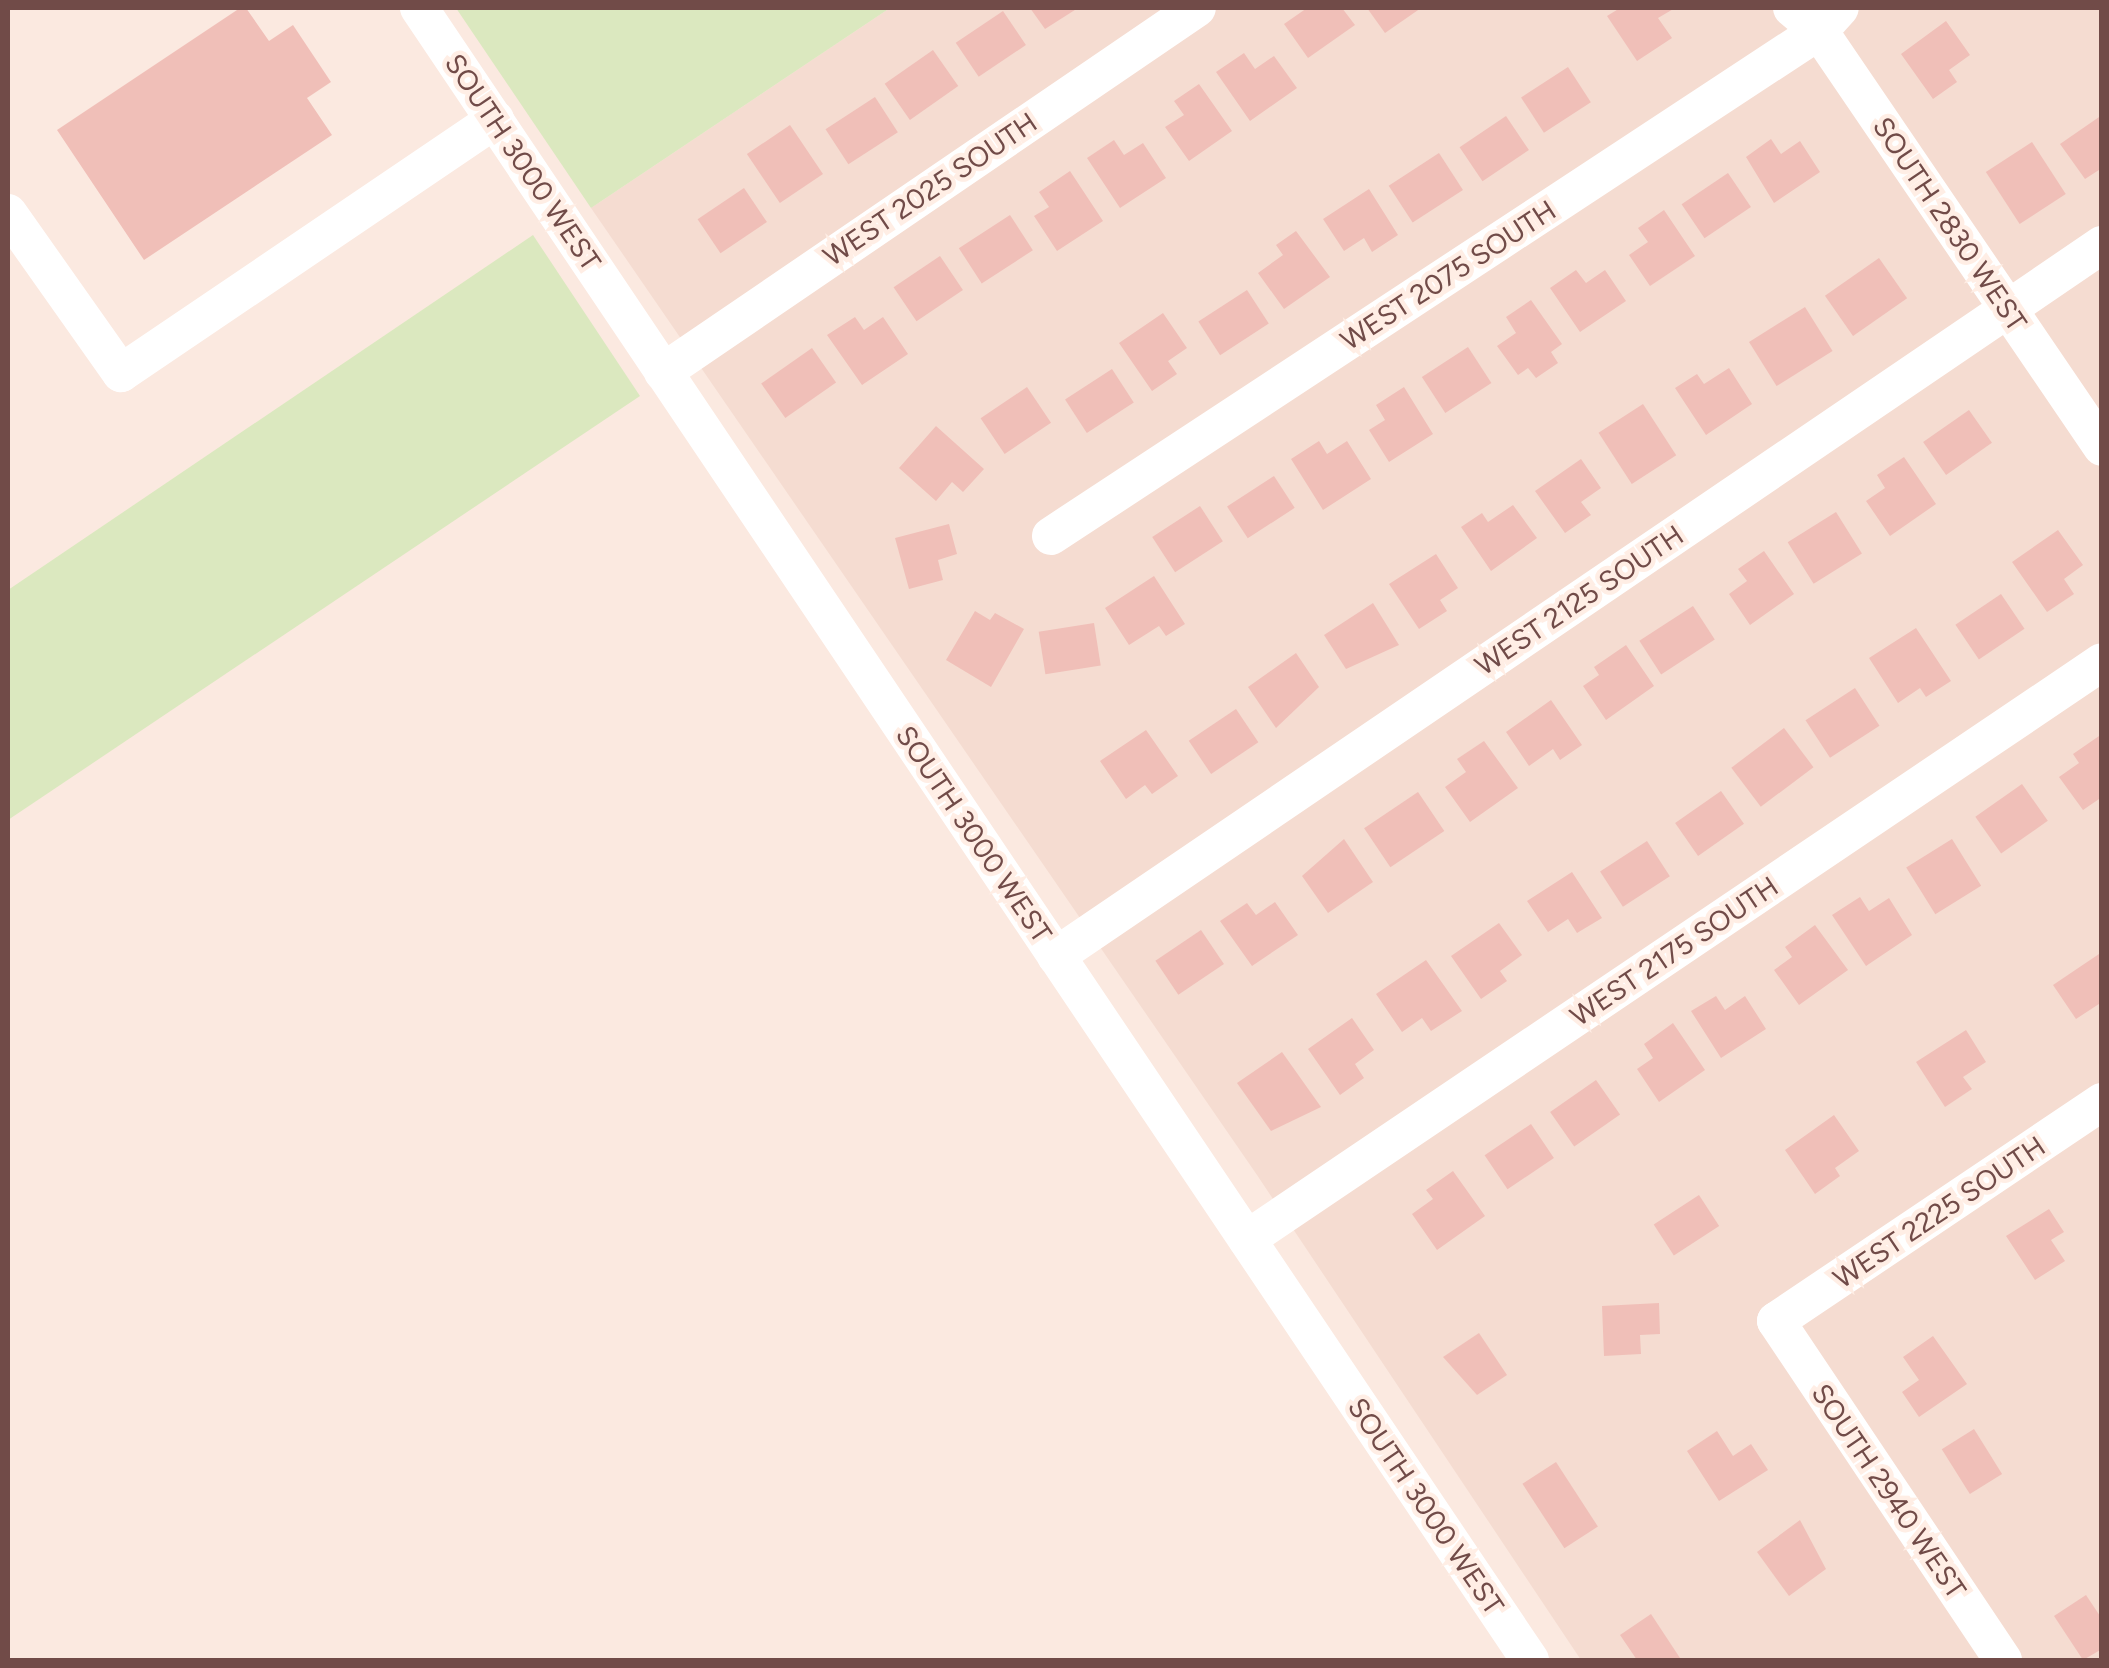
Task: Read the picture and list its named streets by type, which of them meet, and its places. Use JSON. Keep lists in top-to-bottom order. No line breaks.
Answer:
{"streets":{"street":["SOUTH 3000 WEST","WEST 2025 SOUTH","SOUTH 2830 WEST","WEST 2075 SOUTH","WEST 2125 SOUTH","WEST 2175 SOUTH","WEST 2225 SOUTH","SOUTH 2940 WEST"]},"crossings":[["SOUTH 3000 WEST","WEST 2025 SOUTH"],["SOUTH 3000 WEST","WEST 2125 SOUTH"],["SOUTH 3000 WEST","WEST 2175 SOUTH"],["SOUTH 2830 WEST","WEST 2075 SOUTH"],["SOUTH 2830 WEST","WEST 2125 SOUTH"],["WEST 2225 SOUTH","SOUTH 2940 WEST"]]}
